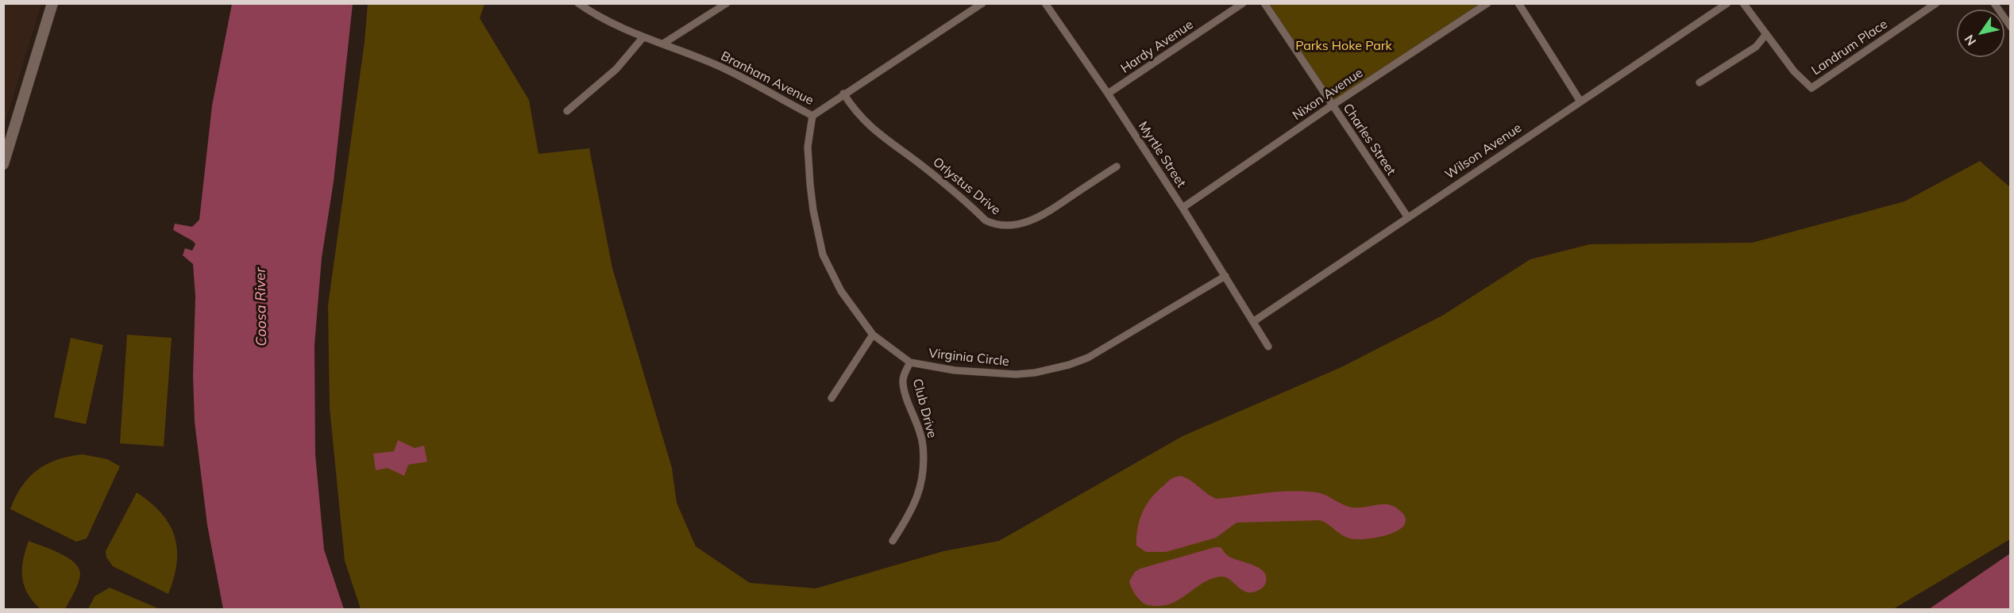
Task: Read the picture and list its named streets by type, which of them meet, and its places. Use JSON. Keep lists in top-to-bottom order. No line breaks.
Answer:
{"streets":{"street":["Hardy Avenue","Landrum Place","Branham Avenue","Nixon Avenue","Charles Street","Wilson Avenue","Myrtle Street","Orlystus Drive","Virginia Circle","Club Drive"]},"crossings":[["Hardy Avenue","Myrtle Street"],["Branham Avenue","Orlystus Drive"],["Branham Avenue","Virginia Circle"],["Nixon Avenue","Charles Street"],["Nixon Avenue","Myrtle Street"],["Charles Street","Wilson Avenue"],["Wilson Avenue","Myrtle Street"],["Myrtle Street","Virginia Circle"],["Virginia Circle","Club Drive"]],"water":["Coosa River"],"parks":["Parks Hoke Park"],"north":"bottom left"}
